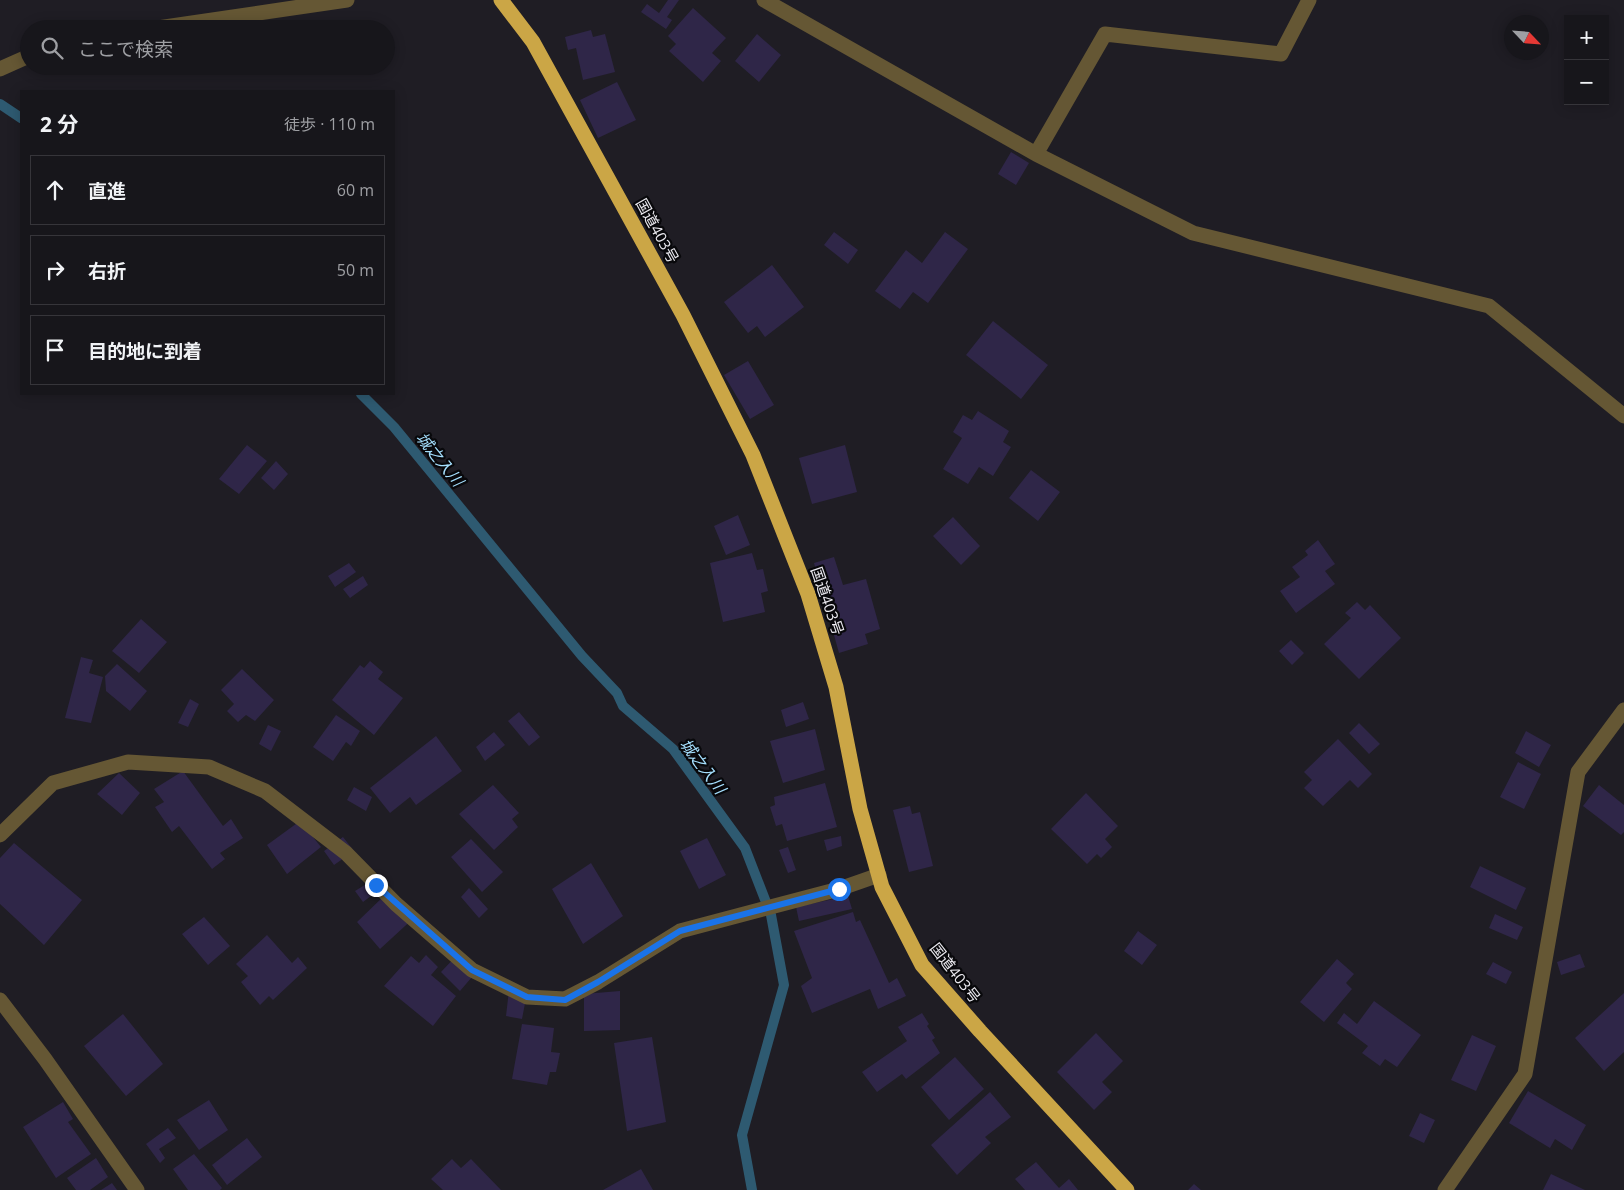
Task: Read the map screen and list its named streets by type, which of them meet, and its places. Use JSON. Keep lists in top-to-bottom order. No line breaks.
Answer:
{"streets":{"highway":["国道403号"]},"water":["城之入川"],"north":"bottom right","page":{"map_buttons":["+","−"],"search":"ここで検索","heading":["2 分","徒歩 · 110 m"],"list":[["直進","60 m"],["右折","50 m"],"目的地に到着"]}}
